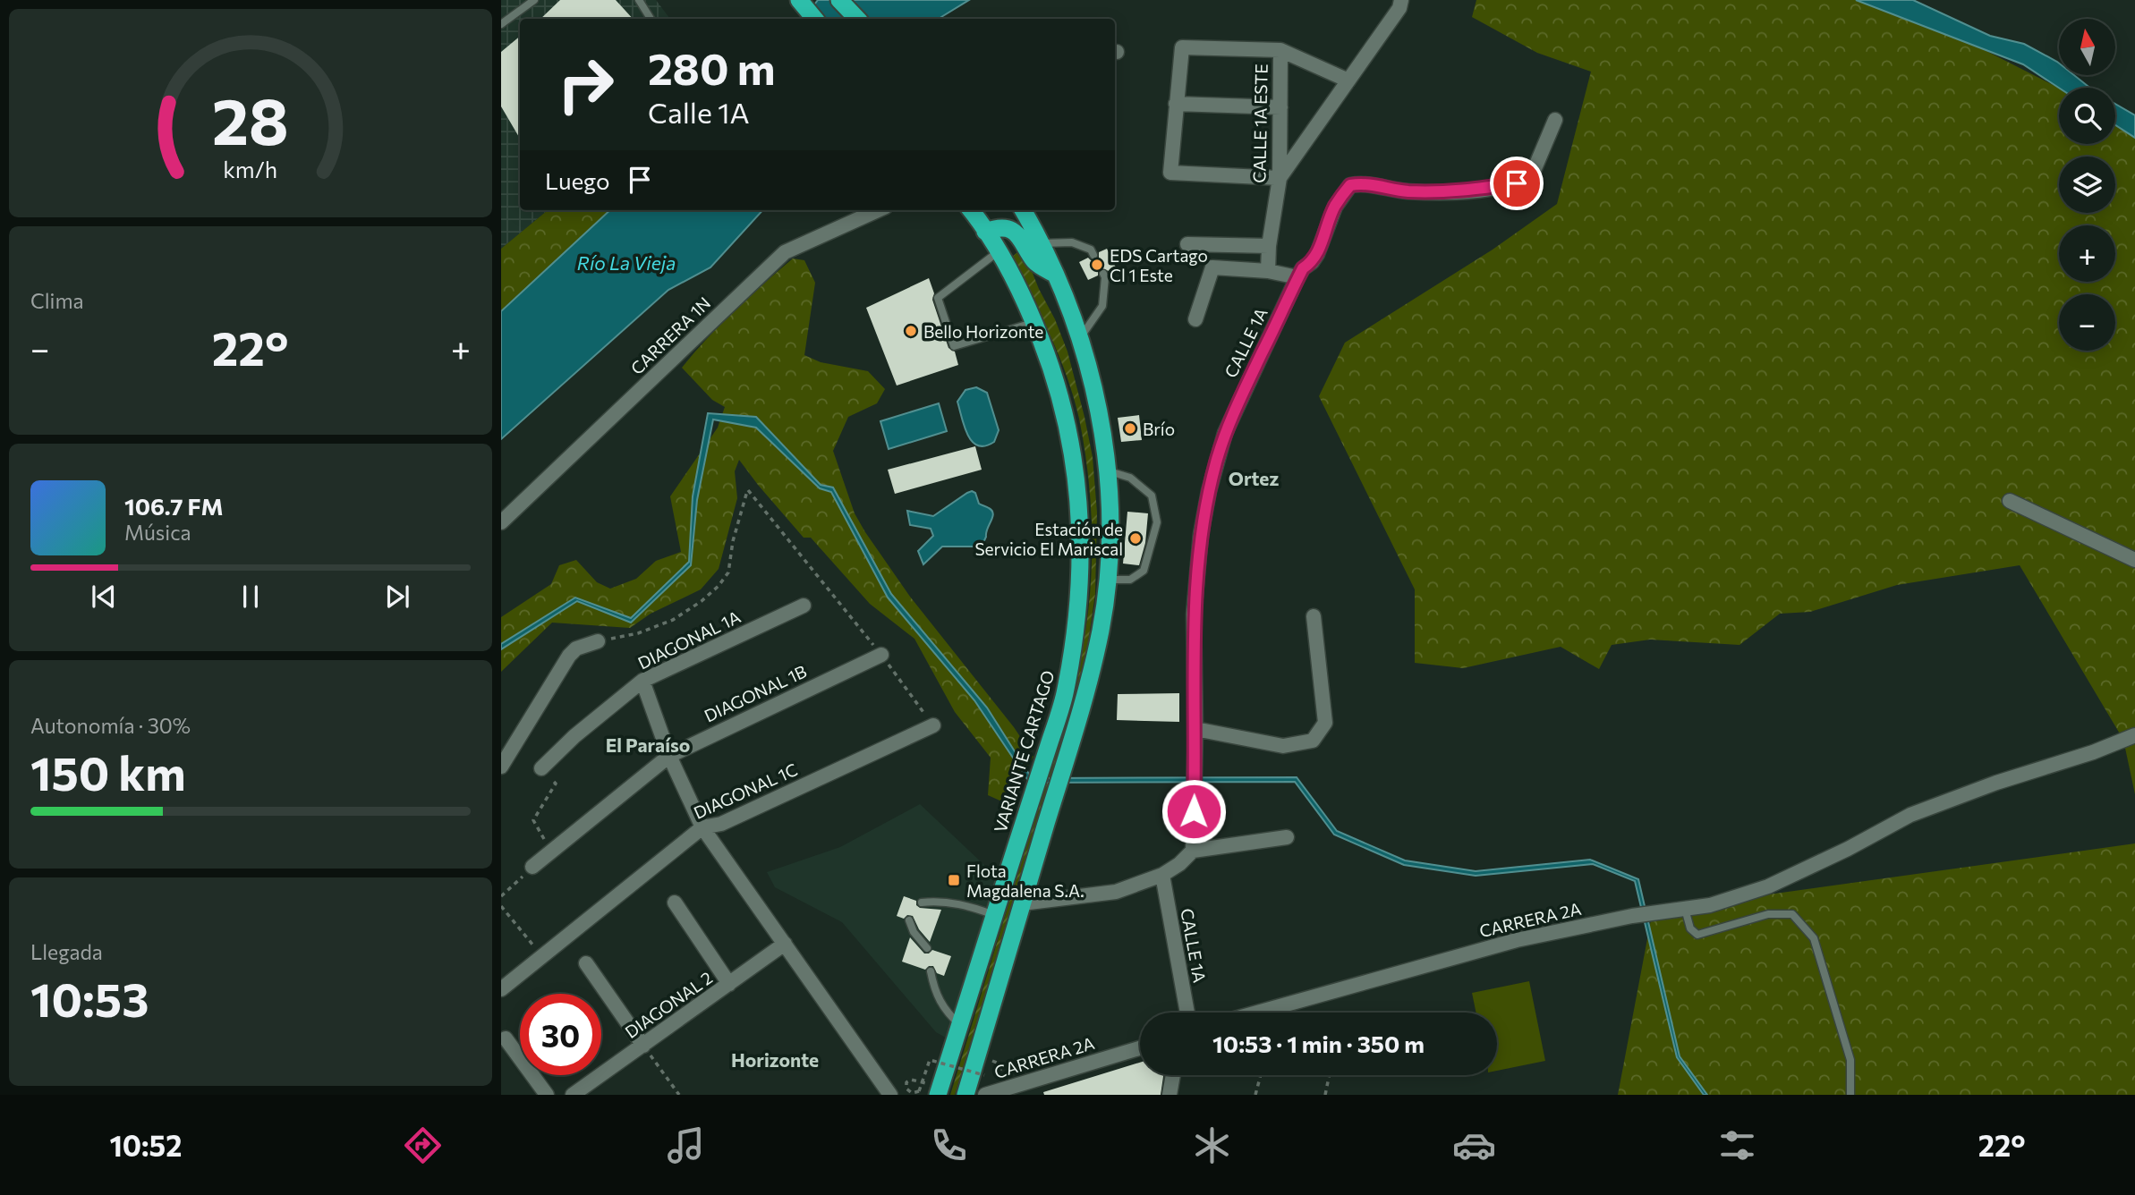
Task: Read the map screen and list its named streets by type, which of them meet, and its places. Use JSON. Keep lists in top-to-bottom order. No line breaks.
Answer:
{"streets":{"highway":["VARIANTE CARTAGO"],"street":["CALLE 1A ESTE","CARRERA 1N","CALLE 1A","DIAGONAL 1A","DIAGONAL 1B","DIAGONAL 1C","CARRERA 2A","DIAGONAL 2"]},"districts":["Ortez","El Paraíso","Horizonte"],"water":["Río La Vieja"],"places":{"other":["EDS Cartago Cl 1 Este","Bello Horizonte","Brío","Estación de Servicio El Mariscal"],"transit":["Flota Magdalena S.A."]},"north":"top","page":{"map_buttons":["+","−"],"turn":["280 m","Calle 1A"],"then":"Luego","tile":["Clima",["Autonomía · 30%","150 km"],["Llegada","10:53"]],"heat":["−","22°","+"],"song":["106.7 FM","Música"],"limit":"30","trip":"10:53 · 1 min · 350 m","tabs":["10:52","22°"],"gauge":["28","km/h"]}}
